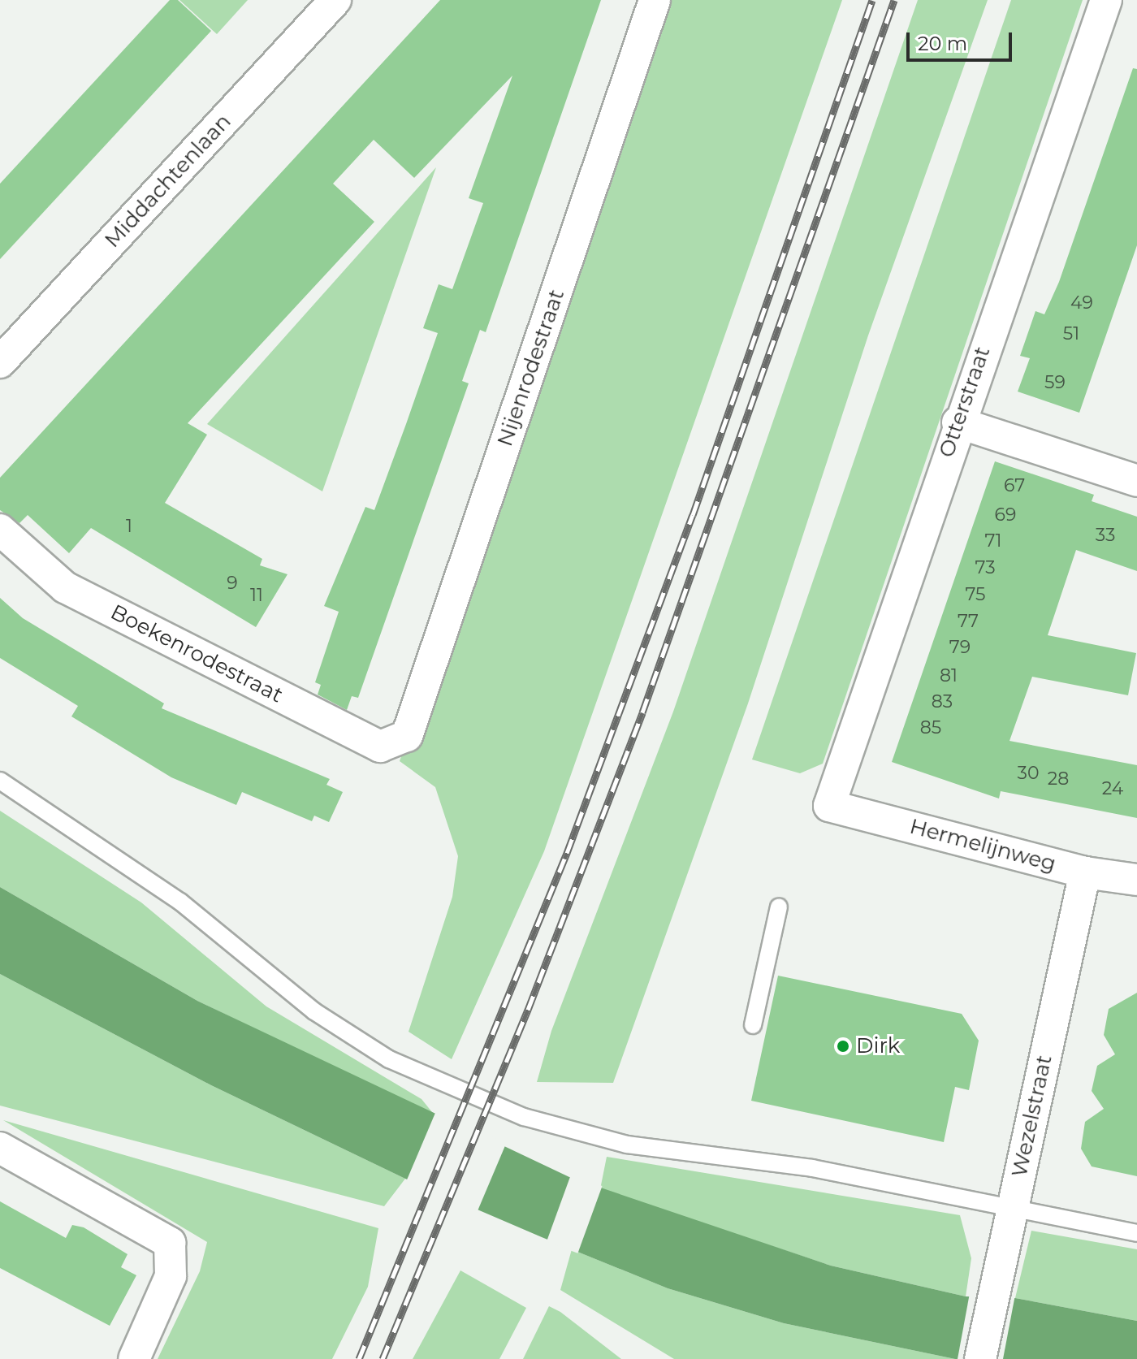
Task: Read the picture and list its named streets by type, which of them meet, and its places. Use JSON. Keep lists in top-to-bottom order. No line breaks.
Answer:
{"streets":{"street":["Middachtenlaan","Nijenrodestraat","Otterstraat","Boekenrodestraat","Hermelijnweg","Wezelstraat"]},"crossings":[["Nijenrodestraat","Boekenrodestraat"],["Otterstraat","Hermelijnweg"],["Hermelijnweg","Wezelstraat"]],"places":["Dirk"],"house_numbers":["49","51","59","67","69","1","33","71","73","9","75","11","77","79","81","83","85","30","28","24"],"scale_bar":"20 m"}
